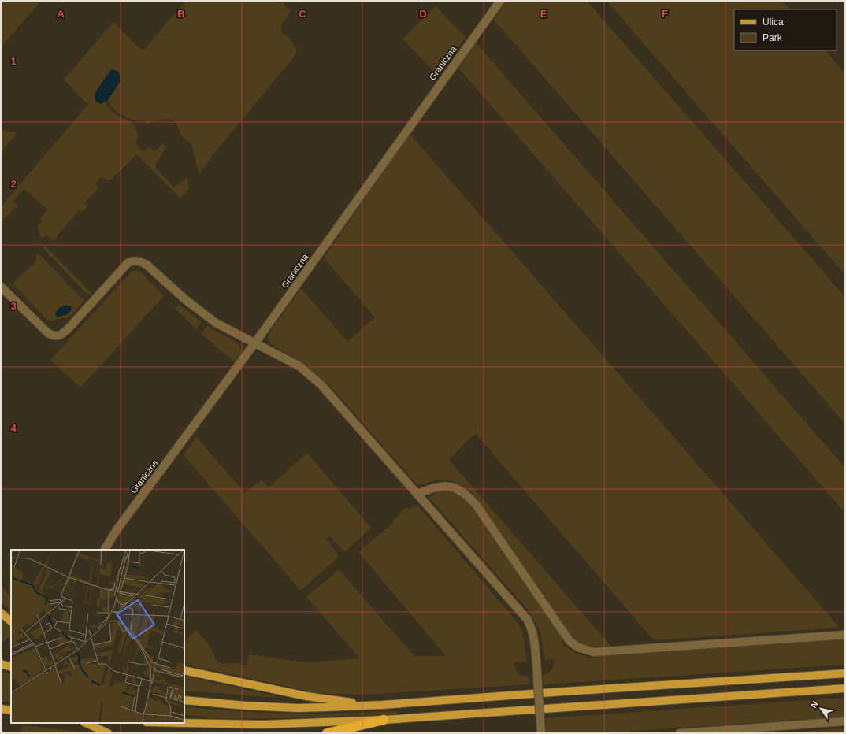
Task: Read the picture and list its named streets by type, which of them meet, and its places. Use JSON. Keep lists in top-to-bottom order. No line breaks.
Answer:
{"streets":{"street":["Graniczna"]},"legend":["Ulica","Park"],"north":"top left","grid":{"columns":["A","B","C","D","E","F"],"rows":["1","2","3","4"]}}
